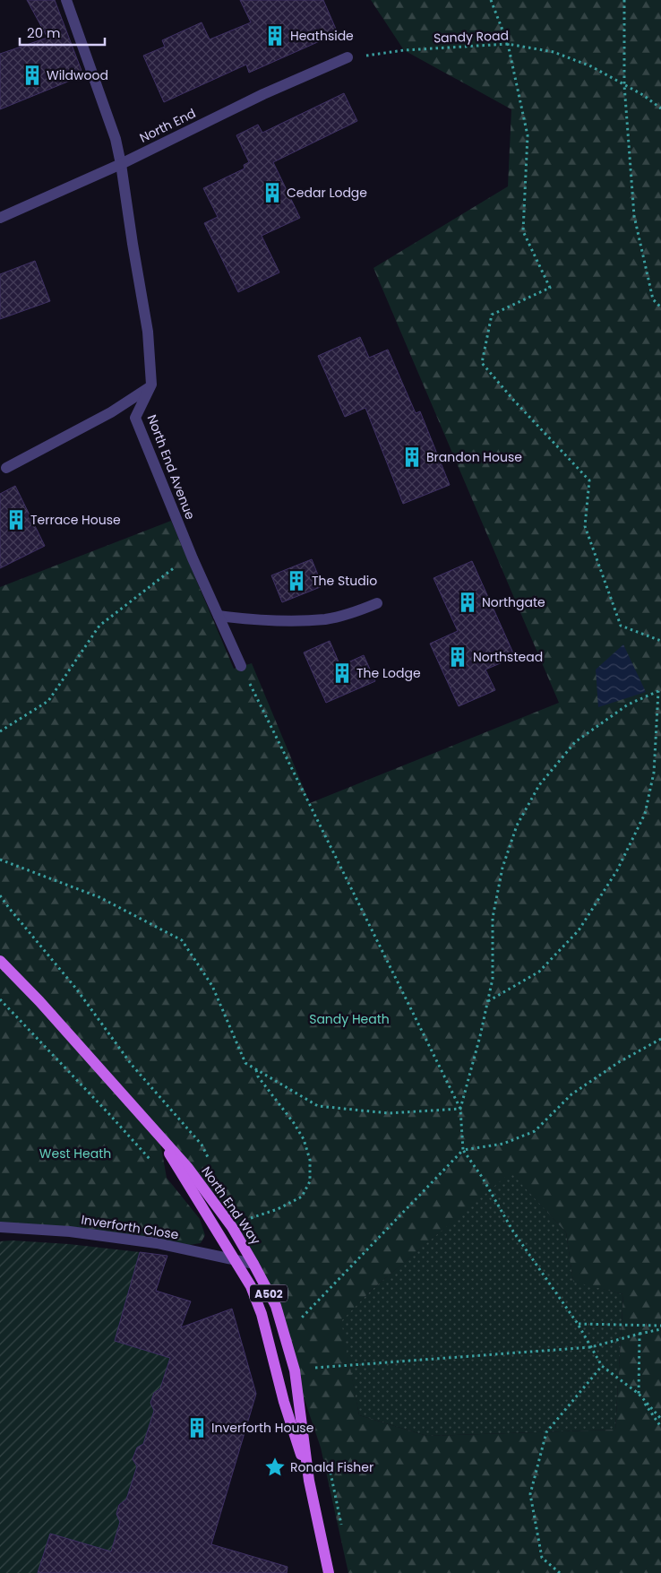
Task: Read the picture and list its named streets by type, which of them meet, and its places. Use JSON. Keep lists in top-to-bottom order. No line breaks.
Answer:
{"streets":{"main road":["North End Way","A502"],"street":["North End","North End Avenue","Inverforth Close"],"path":["Sandy Road"]},"crossings":[["Sandy Road","North End"],["North End","North End Avenue"],["North End Way","Inverforth Close"]],"parks":["Sandy Heath","West Heath"],"places":{"building":["Heathside","Wildwood","Cedar Lodge","Brandon House","Terrace House","The Studio","Northgate","Northstead","The Lodge","Inverforth House"],"place":["Ronald Fisher"]},"scale_bar":"20 m"}
